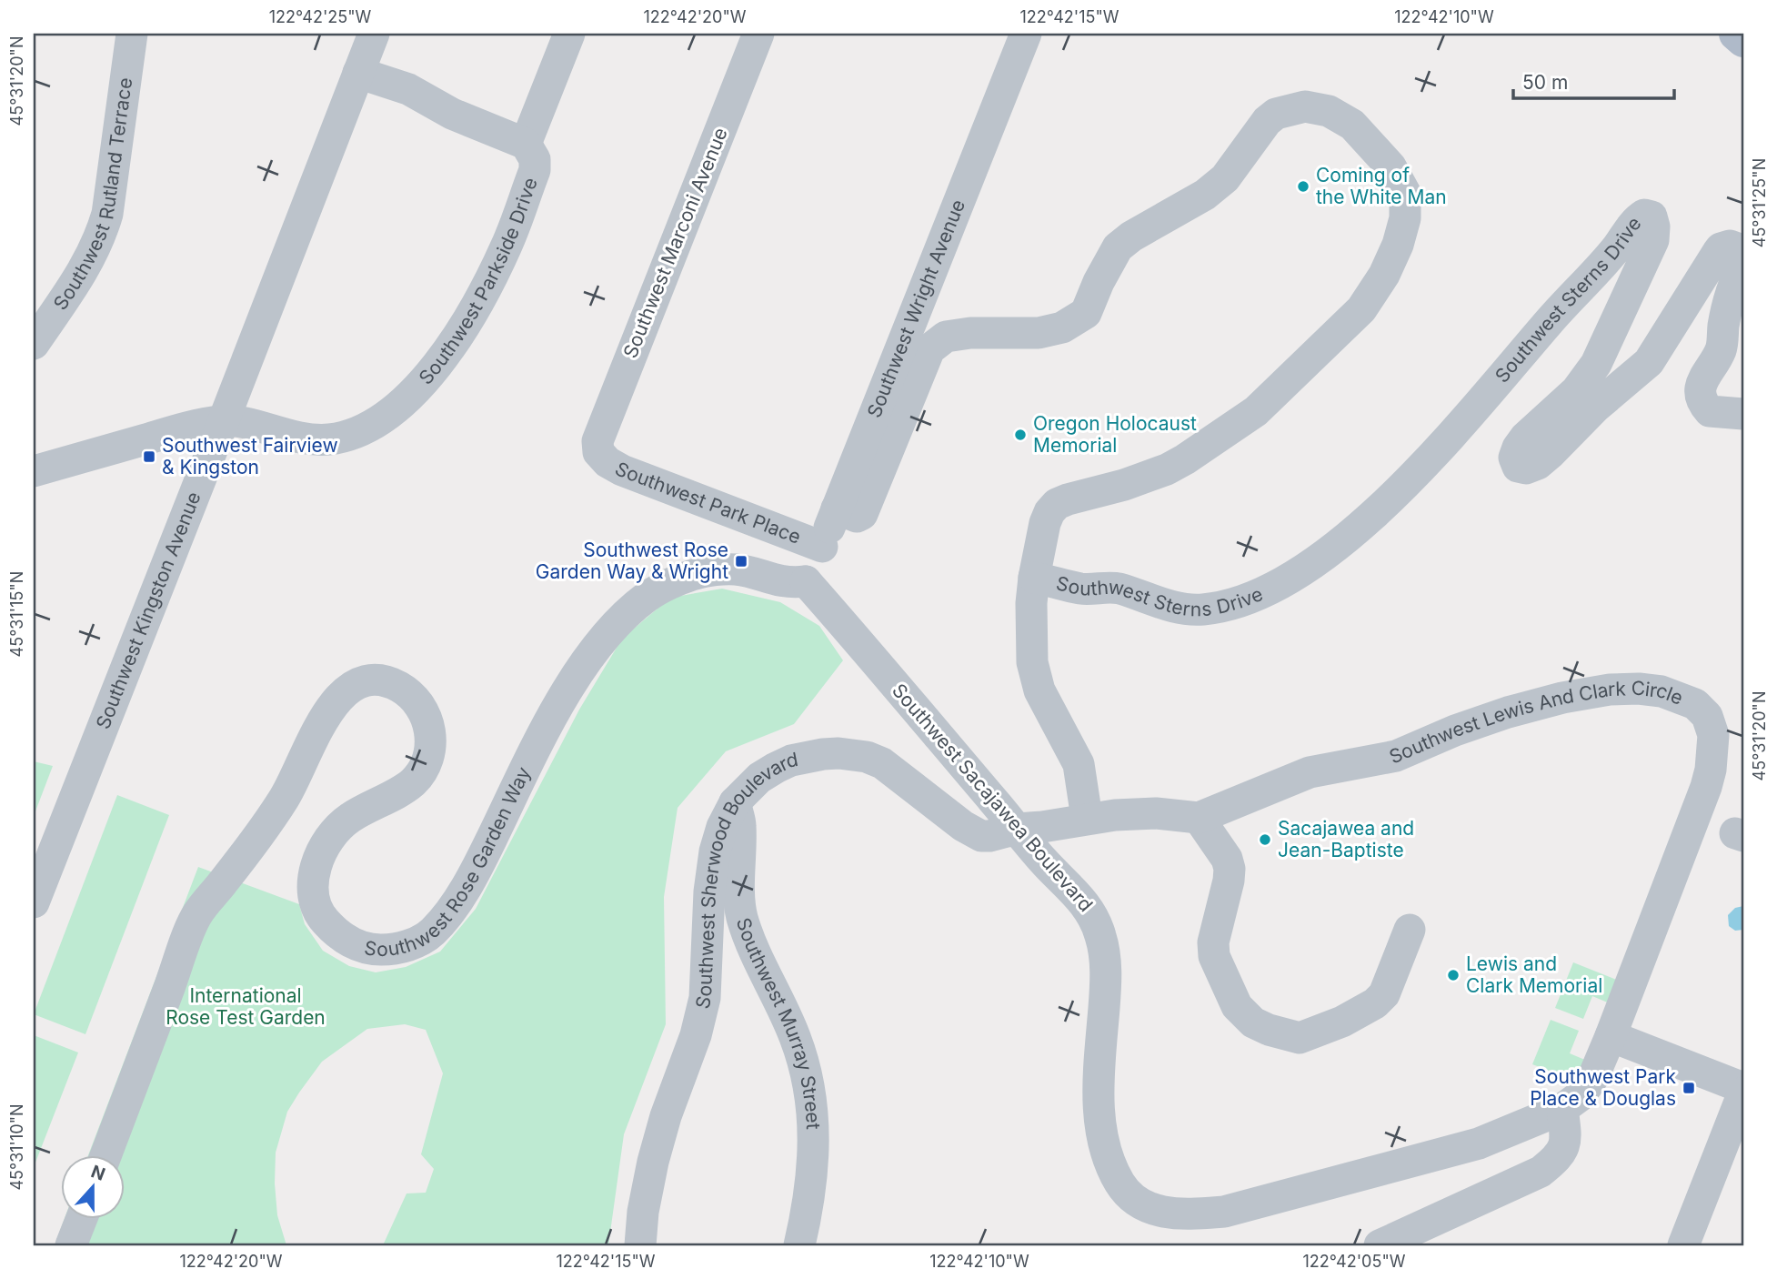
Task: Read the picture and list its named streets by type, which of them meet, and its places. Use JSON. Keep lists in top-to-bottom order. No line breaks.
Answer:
{"streets":{"street":["Southwest Rutland Terrace","Southwest Marconi Avenue","Southwest Parkside Drive","Southwest Sterns Drive","Southwest Wright Avenue","Southwest Park Place","Southwest Kingston Avenue","Southwest Lewis And Clark Circle","Southwest Sacajawea Boulevard","Southwest Rose Garden Way","Southwest Sherwood Boulevard","Southwest Murray Street"]},"crossings":[["Southwest Marconi Avenue","Southwest Park Place"],["Southwest Parkside Drive","Southwest Kingston Avenue"],["Southwest Sterns Drive","Southwest Lewis And Clark Circle"],["Southwest Wright Avenue","Southwest Park Place"],["Southwest Wright Avenue","Southwest Sacajawea Boulevard"],["Southwest Wright Avenue","Southwest Rose Garden Way"],["Southwest Lewis And Clark Circle","Southwest Sacajawea Boulevard"],["Southwest Lewis And Clark Circle","Southwest Sherwood Boulevard"],["Southwest Sacajawea Boulevard","Southwest Rose Garden Way"],["Southwest Sacajawea Boulevard","Southwest Sherwood Boulevard"],["Southwest Sherwood Boulevard","Southwest Murray Street"]],"parks":["International Rose Test Garden"],"places":{"other":["Coming of the White Man","Oregon Holocaust Memorial","Sacajawea and Jean-Baptiste","Lewis and Clark Memorial"],"transit":["Southwest Fairview & Kingston","Southwest Rose Garden Way & Wright","Southwest Park Place & Douglas"]},"scale_bar":"50 m","north":"top","coordinates":["122°42'25\"W","122°42'20\"W","122°42'15\"W","122°42'10\"W","45°31'20\"N","45°31'25\"N","45°31'15\"N","45°31'10\"N","122°42'05\"W"]}
